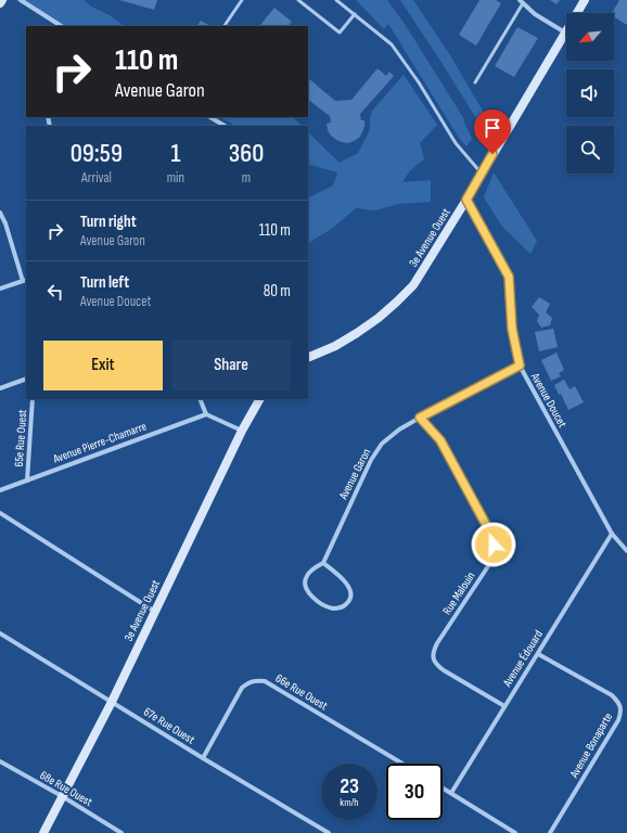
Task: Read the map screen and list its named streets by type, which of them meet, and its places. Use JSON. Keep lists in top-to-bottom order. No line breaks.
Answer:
{"streets":{"street":["3e Avenue Ouest","Avenue Doucet","65e Rue Ouest","Avenue Pierre-Chamarre","Avenue Garon","Rue Malouin","Avenue Édouard","66e Rue Ouest","67e Rue Ouest","Avenue Bonaparte","68e Rue Ouest"]},"crossings":[["3e Avenue Ouest","Avenue Doucet"],["3e Avenue Ouest","67e Rue Ouest"],["3e Avenue Ouest","68e Rue Ouest"],["Avenue Doucet","Avenue Garon"],["Avenue Doucet","Avenue Édouard"],["65e Rue Ouest","Avenue Pierre-Chamarre"],["Avenue Garon","Rue Malouin"],["Rue Malouin","Avenue Édouard"],["Avenue Édouard","Avenue Bonaparte"],["66e Rue Ouest","67e Rue Ouest"]],"north":"bottom left","page":{"turn":["110 m","Avenue Garon"],"eta":["09:59","Arrival","1","min","360","m"],"list":[{"name":"Turn right","note":"Avenue Garon","value":"110 m"},{"name":"Turn left","note":"Avenue Doucet","value":"80 m"}],"buttons":["Exit","Share"],"speed":"23 km/h","limit":"30"}}
